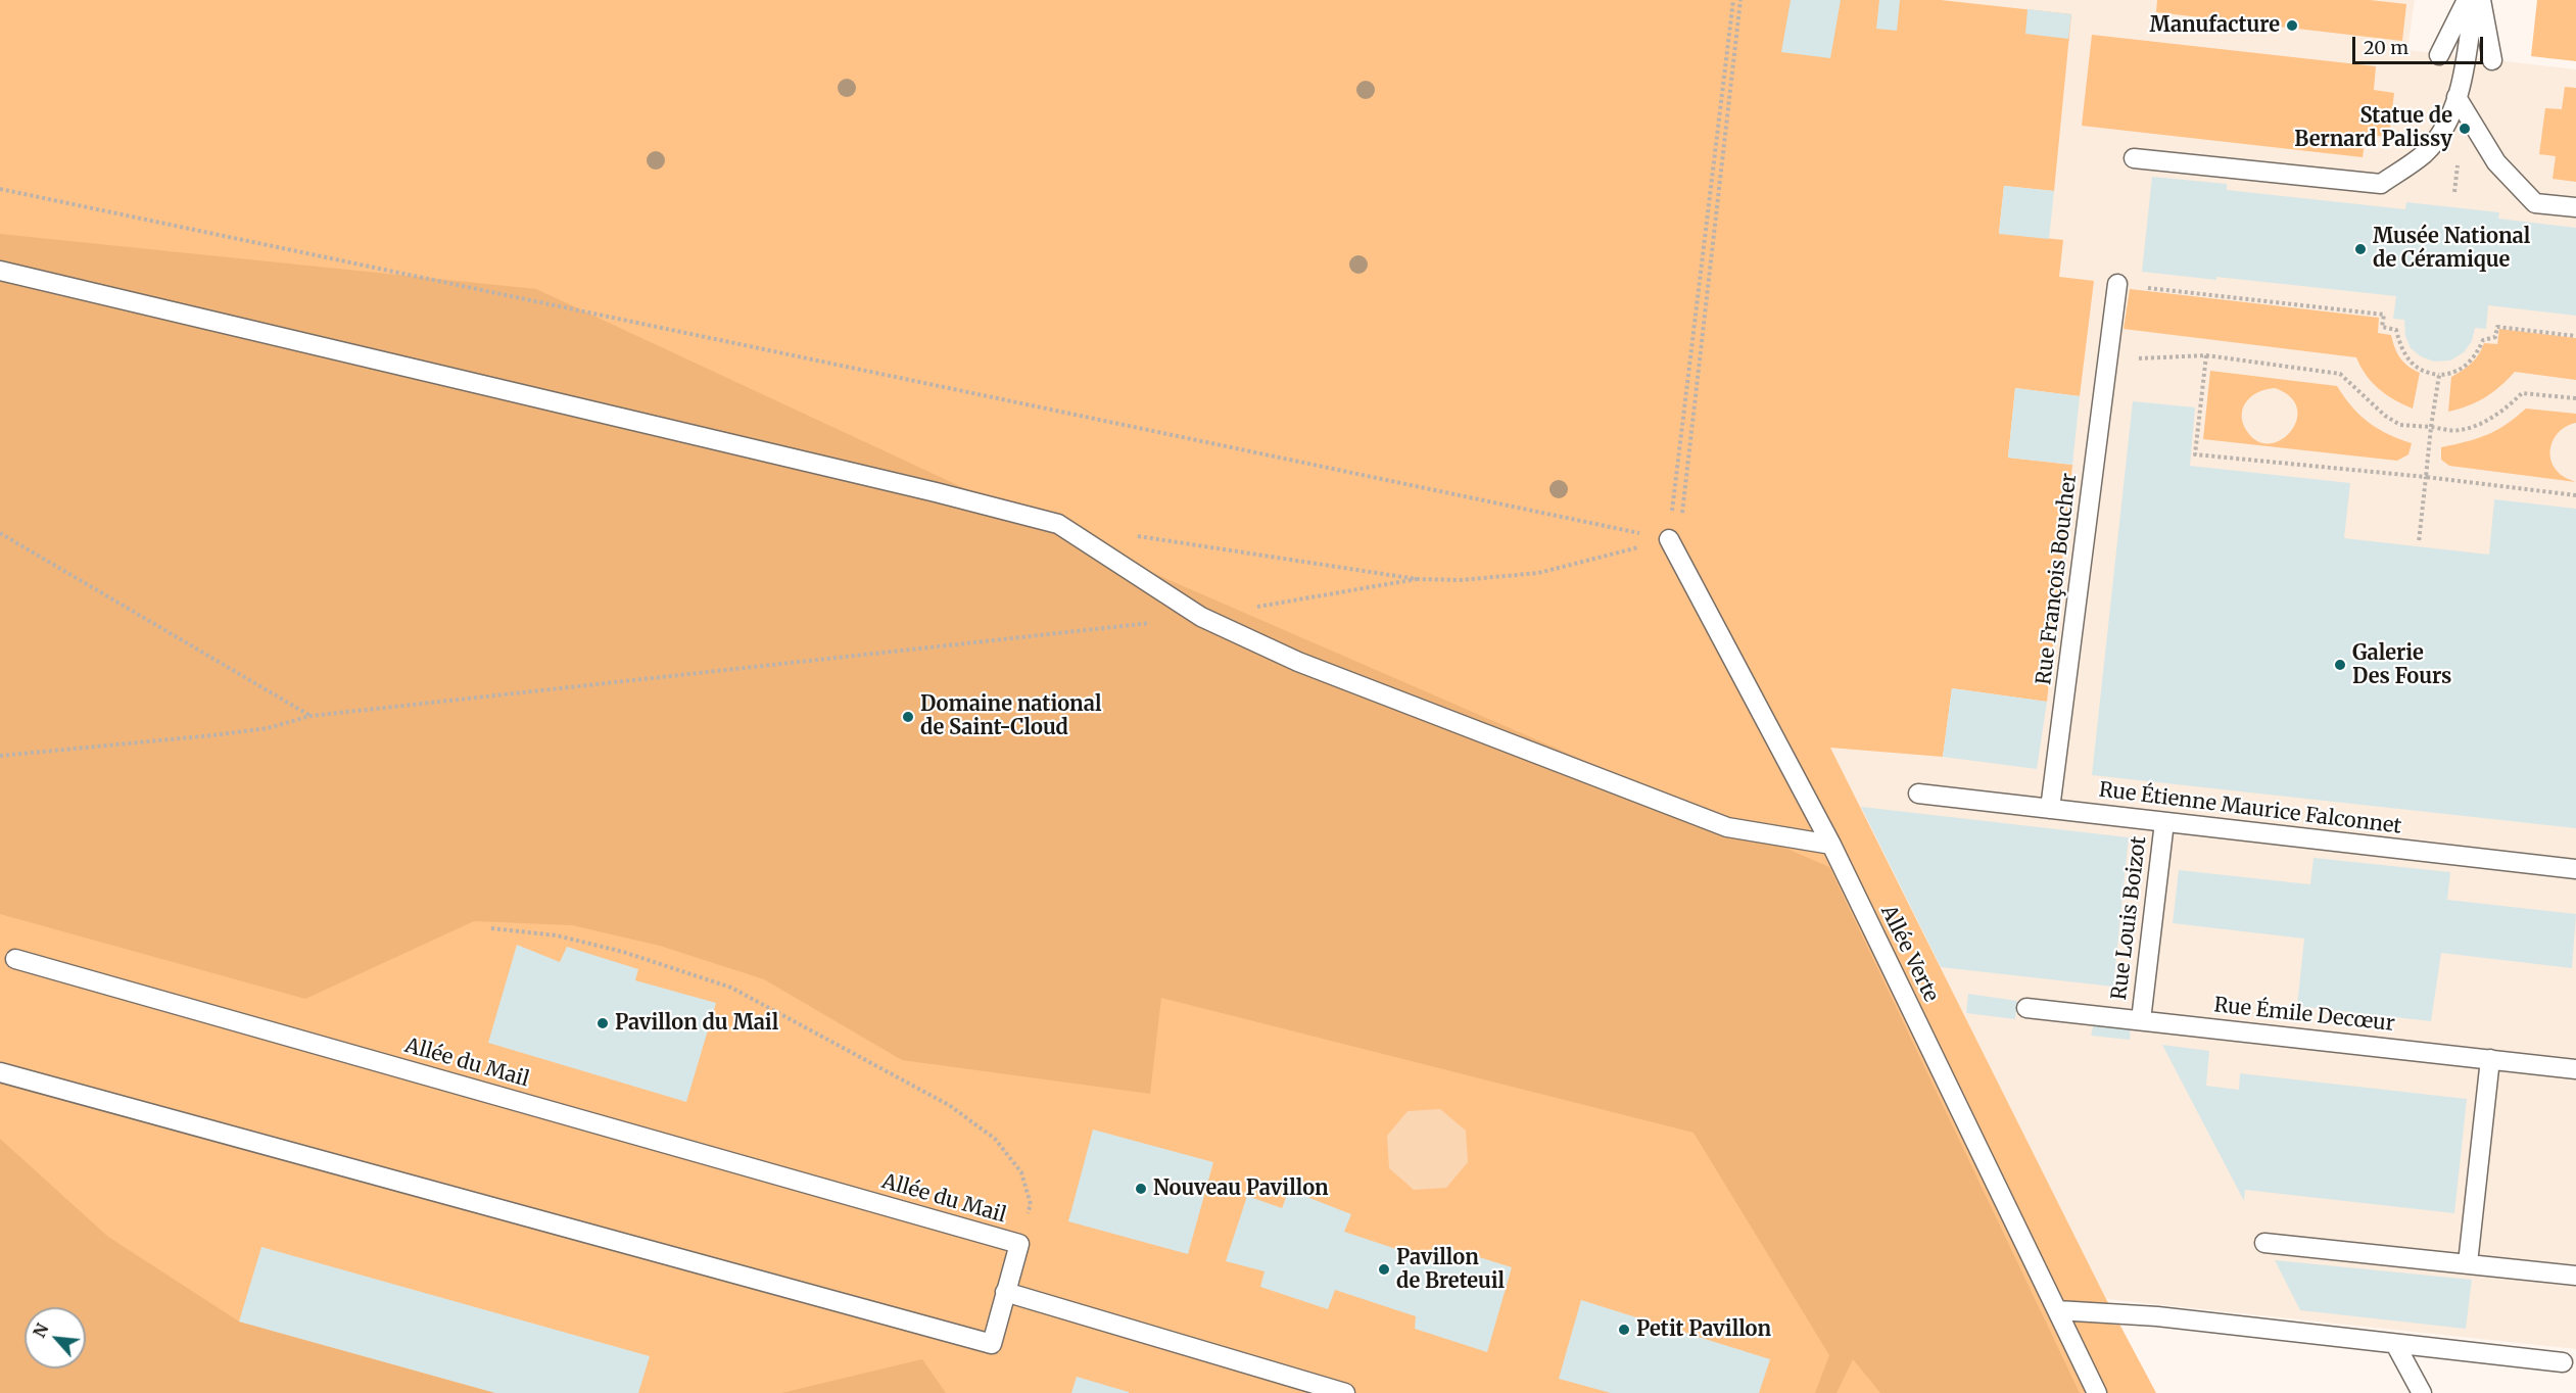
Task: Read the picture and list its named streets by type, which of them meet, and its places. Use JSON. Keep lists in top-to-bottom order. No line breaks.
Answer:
{"streets":{"lane":["Rue François Boucher","Rue Étienne Maurice Falconnet","Rue Louis Boizot","Allée Verte","Rue Émile Decœur","Allée du Mail"]},"crossings":[["Rue François Boucher","Rue Étienne Maurice Falconnet"],["Rue Étienne Maurice Falconnet","Rue Louis Boizot"],["Rue Louis Boizot","Rue Émile Decœur"]],"places":["Manufacture","Statue de Bernard Palissy","Musée National de Céramique","Galerie Des Fours","Domaine national de Saint-Cloud","Pavillon du Mail","Nouveau Pavillon","Pavillon de Breteuil","Petit Pavillon"],"scale_bar":"20 m","north":"top left"}
